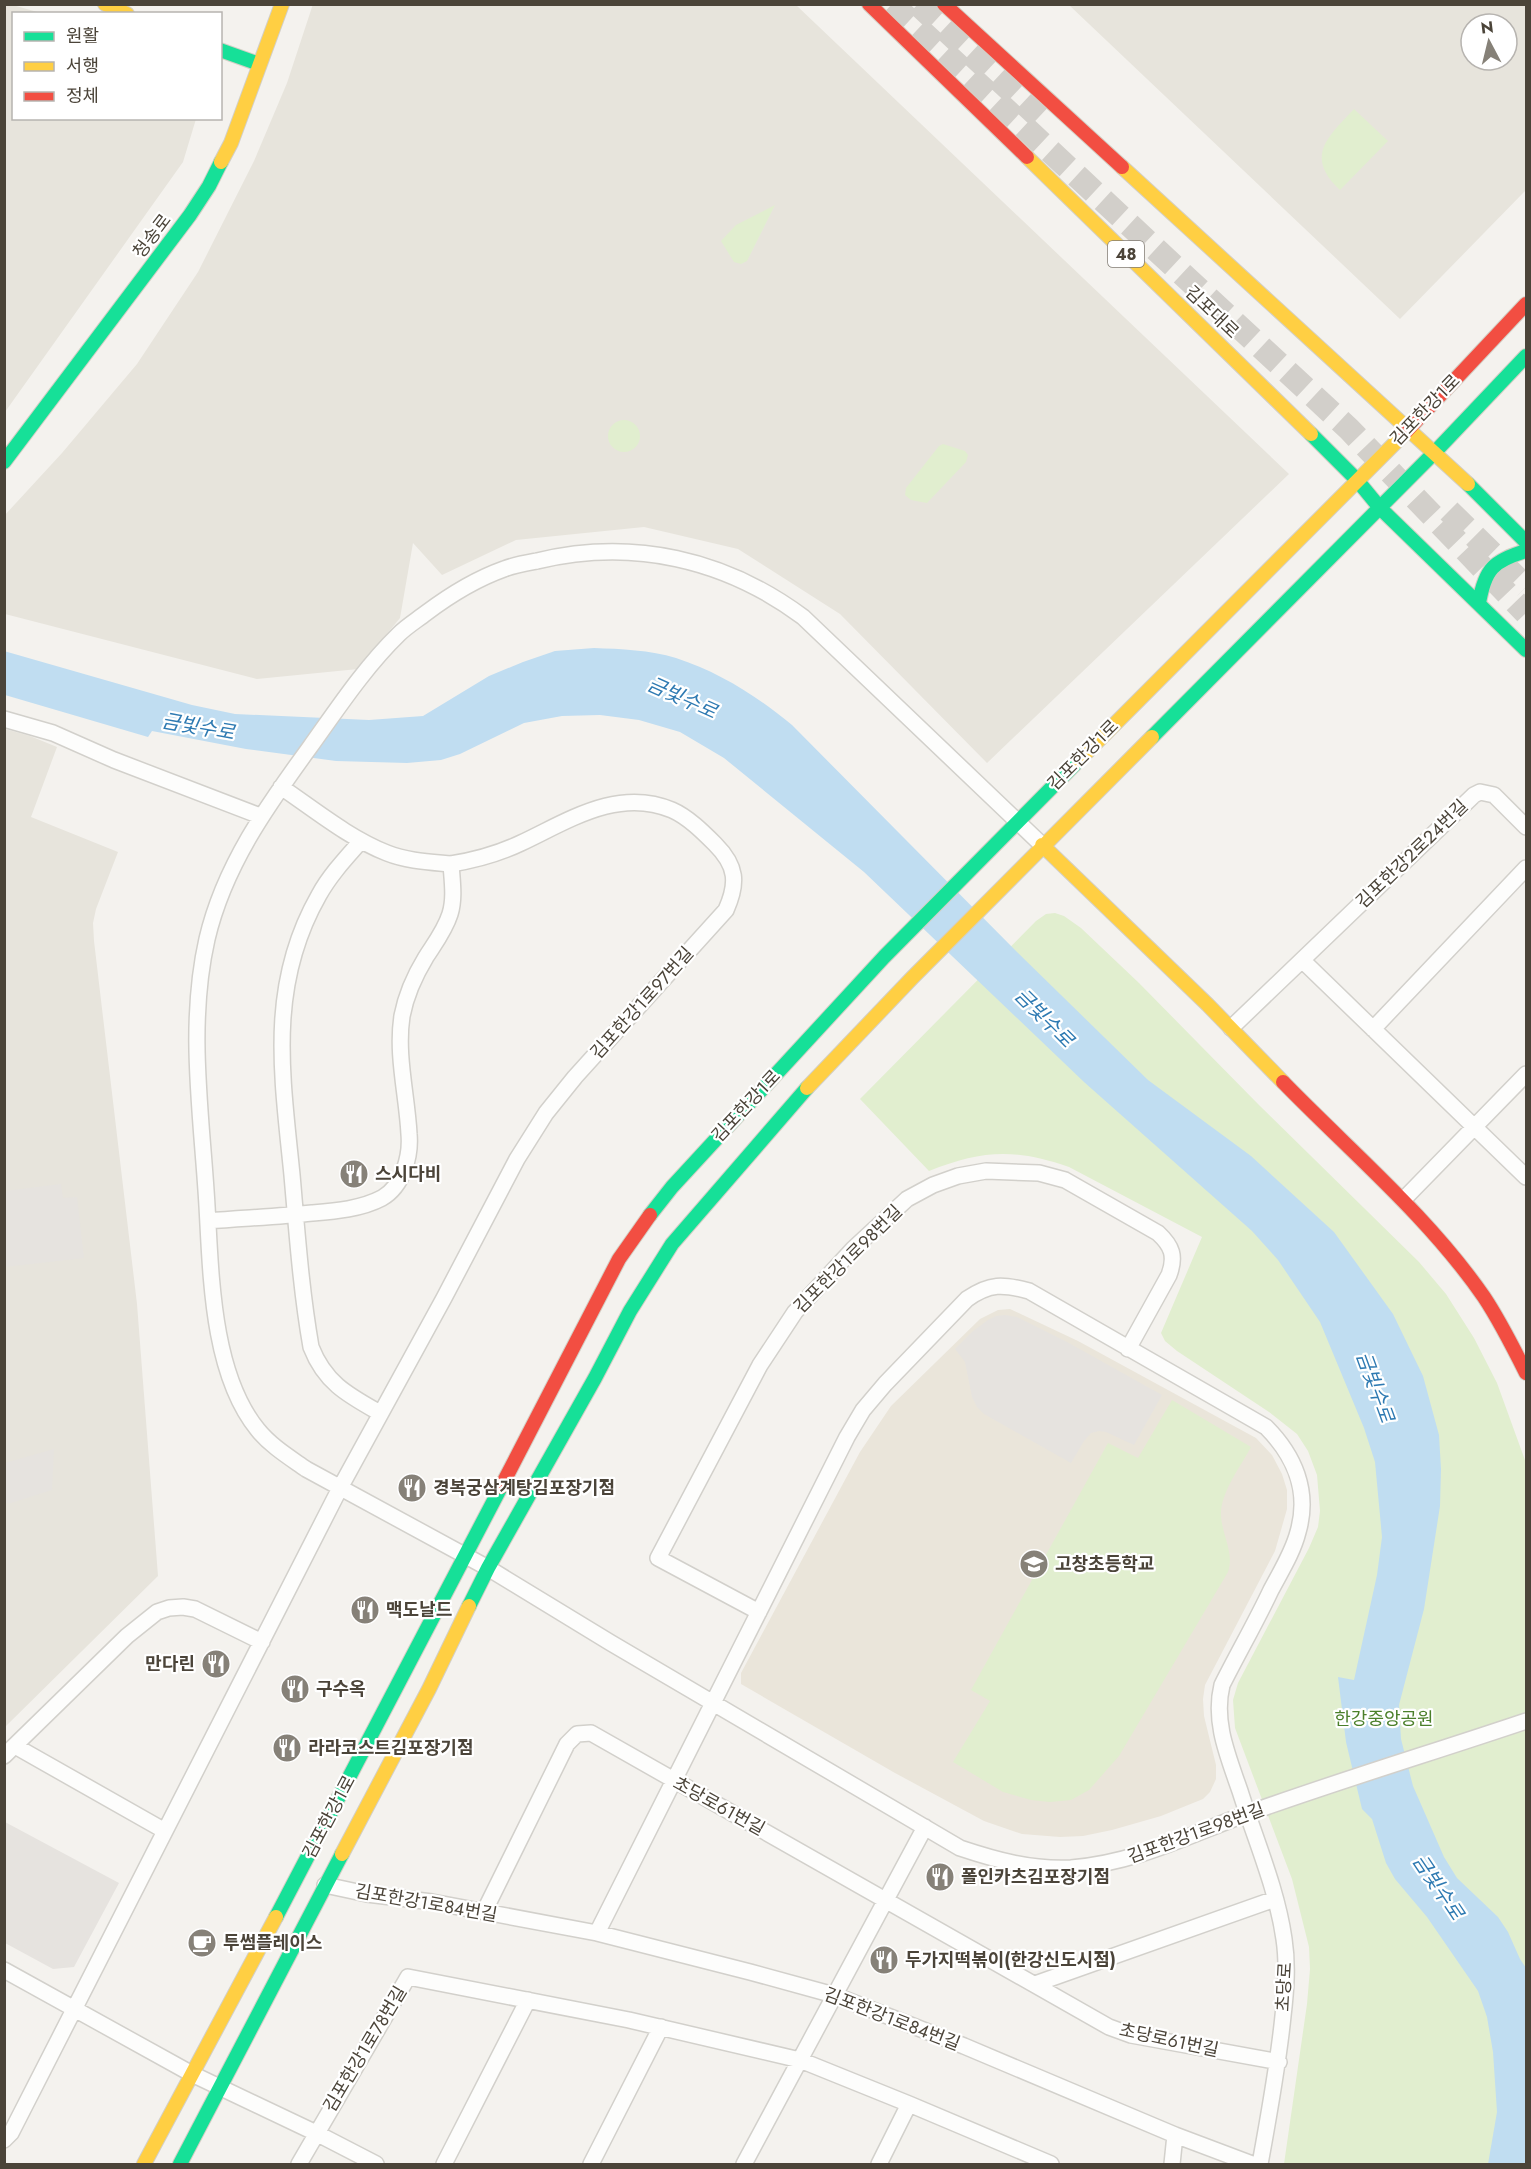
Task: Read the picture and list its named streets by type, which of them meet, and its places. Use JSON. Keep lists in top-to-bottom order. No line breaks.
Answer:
{"streets":{"street":["청송로","48","김포대로","김포한강1로","김포한강2로24번길","김포한강1로97번길","김포한강1로98번길","초당로61번길","김포한강1로84번길","초당로","김포한강1로78번길"]},"crossings":[["김포대로","김포한강1로"],["김포한강1로","김포한강1로98번길"],["김포한강1로","김포한강1로84번길"],["김포한강1로","김포한강1로78번길"],["김포한강1로98번길","초당로"],["초당로61번길","김포한강1로84번길"],["초당로61번길","초당로"]],"water":["금빛수로"],"parks":["한강중앙공원"],"places":{"restaurant":["스시다비","경복궁삼계탕김포장기점","맥도날드","만다린","구수옥","라라코스트김포장기점","폴인카츠김포장기점","두가지떡볶이(한강신도시점)"],"school or university":["고창초등학교"],"cafe":["투썸플레이스"]},"legend":["원활","서행","정체"],"north":"top"}
